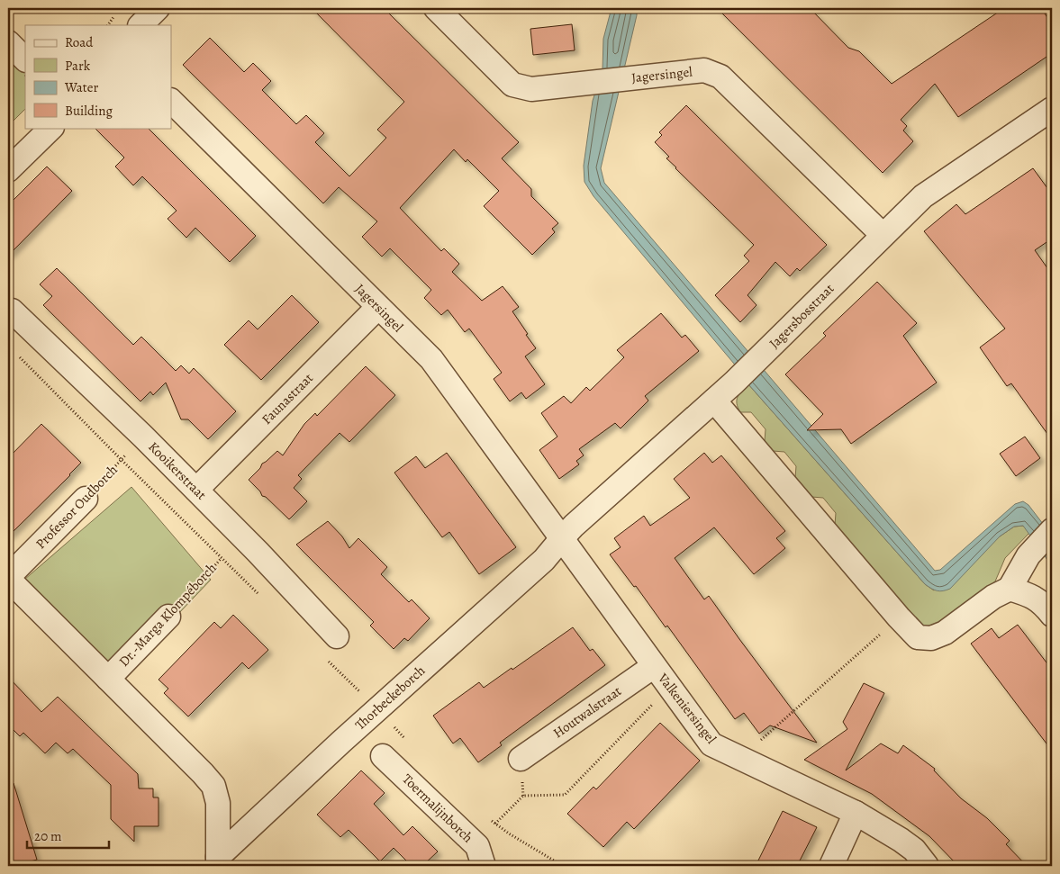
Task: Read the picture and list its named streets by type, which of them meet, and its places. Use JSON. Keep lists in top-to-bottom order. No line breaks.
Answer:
{"streets":{"street":["Jagersingel","Jagersbosstraat","Faunastraat","Kooikerstraat","Professor Oudborch","Dr.-Marga Klompéborch","Thorbeckeborch","Valkeniersingel","Houtwalstraat","Toermalijnborch"]},"crossings":[["Jagersingel","Jagersbosstraat"],["Jagersingel","Faunastraat"],["Jagersingel","Thorbeckeborch"],["Jagersingel","Valkeniersingel"],["Jagersbosstraat","Thorbeckeborch"],["Jagersbosstraat","Valkeniersingel"],["Faunastraat","Kooikerstraat"],["Kooikerstraat","Professor Oudborch"],["Kooikerstraat","Dr.-Marga Klompéborch"],["Professor Oudborch","Thorbeckeborch"],["Dr.-Marga Klompéborch","Thorbeckeborch"],["Thorbeckeborch","Valkeniersingel"],["Valkeniersingel","Houtwalstraat"]],"legend":["Road","Park","Water","Building"],"scale_bar":"20 m"}
